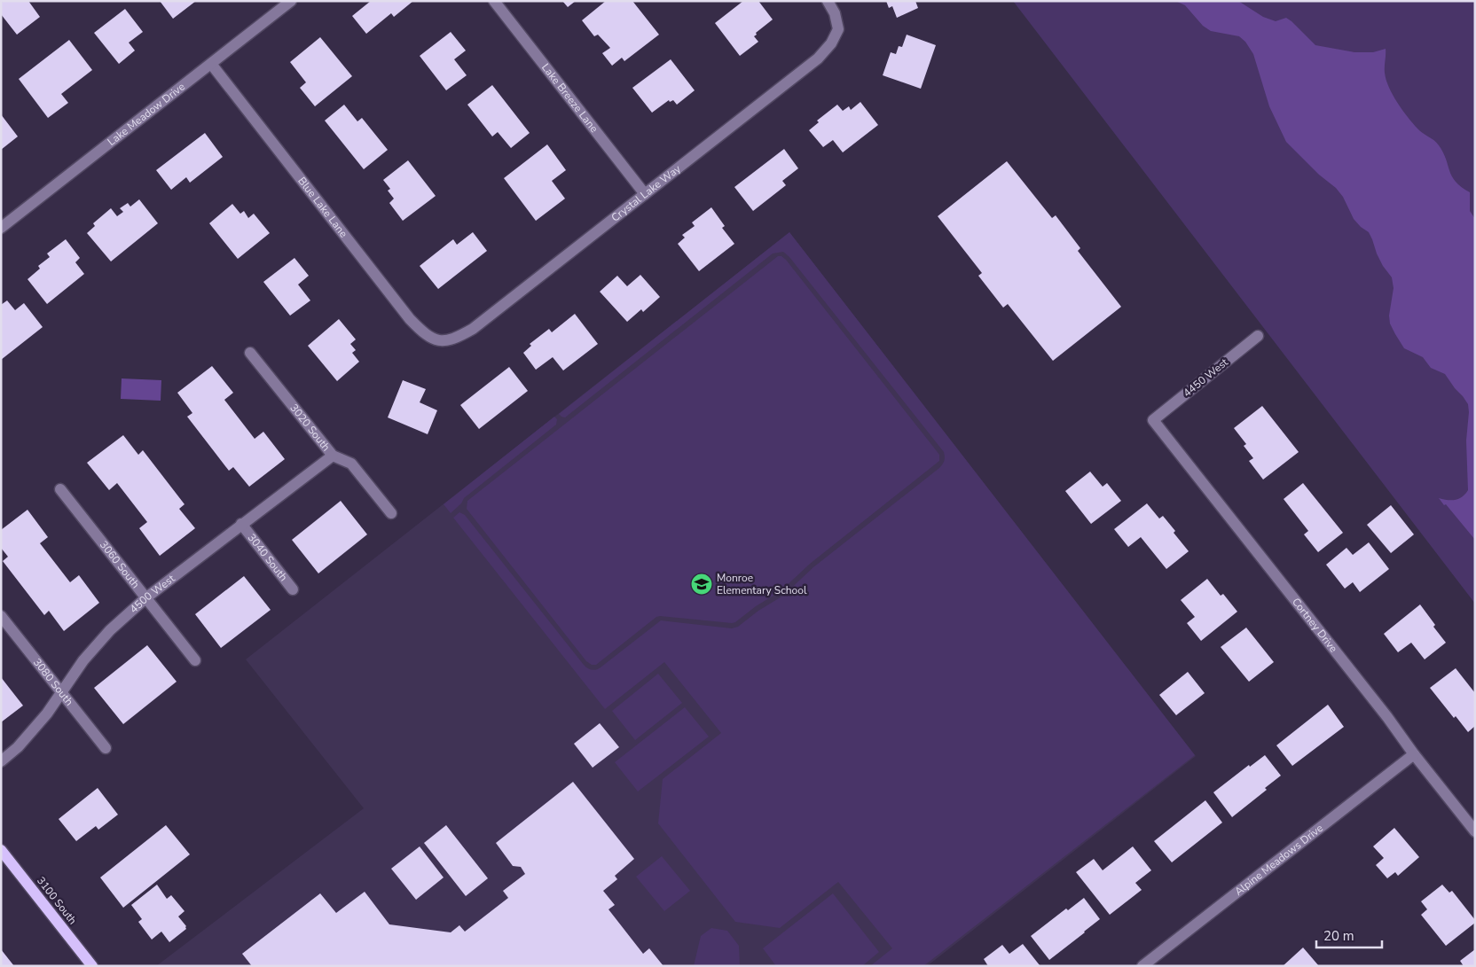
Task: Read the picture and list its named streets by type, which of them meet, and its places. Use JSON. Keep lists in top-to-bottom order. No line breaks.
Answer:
{"streets":{"main road":["3100 South"],"street":["Lake Breeze Lane","Lake Meadow Drive","Crystal Lake Way","Blue Lake Lane","4450 West","3020 South","3040 South","3060 South","4500 West","Cortney Drive","3080 South","Alpine Meadows Drive"]},"crossings":[["Lake Breeze Lane","Crystal Lake Way"],["Lake Meadow Drive","Blue Lake Lane"],["Crystal Lake Way","Blue Lake Lane"],["4450 West","Cortney Drive"],["3020 South","4500 West"],["3040 South","4500 West"],["3060 South","4500 West"],["4500 West","3080 South"],["Cortney Drive","Alpine Meadows Drive"]],"places":{"school or university":["Monroe Elementary School"]},"scale_bar":"20 m"}
